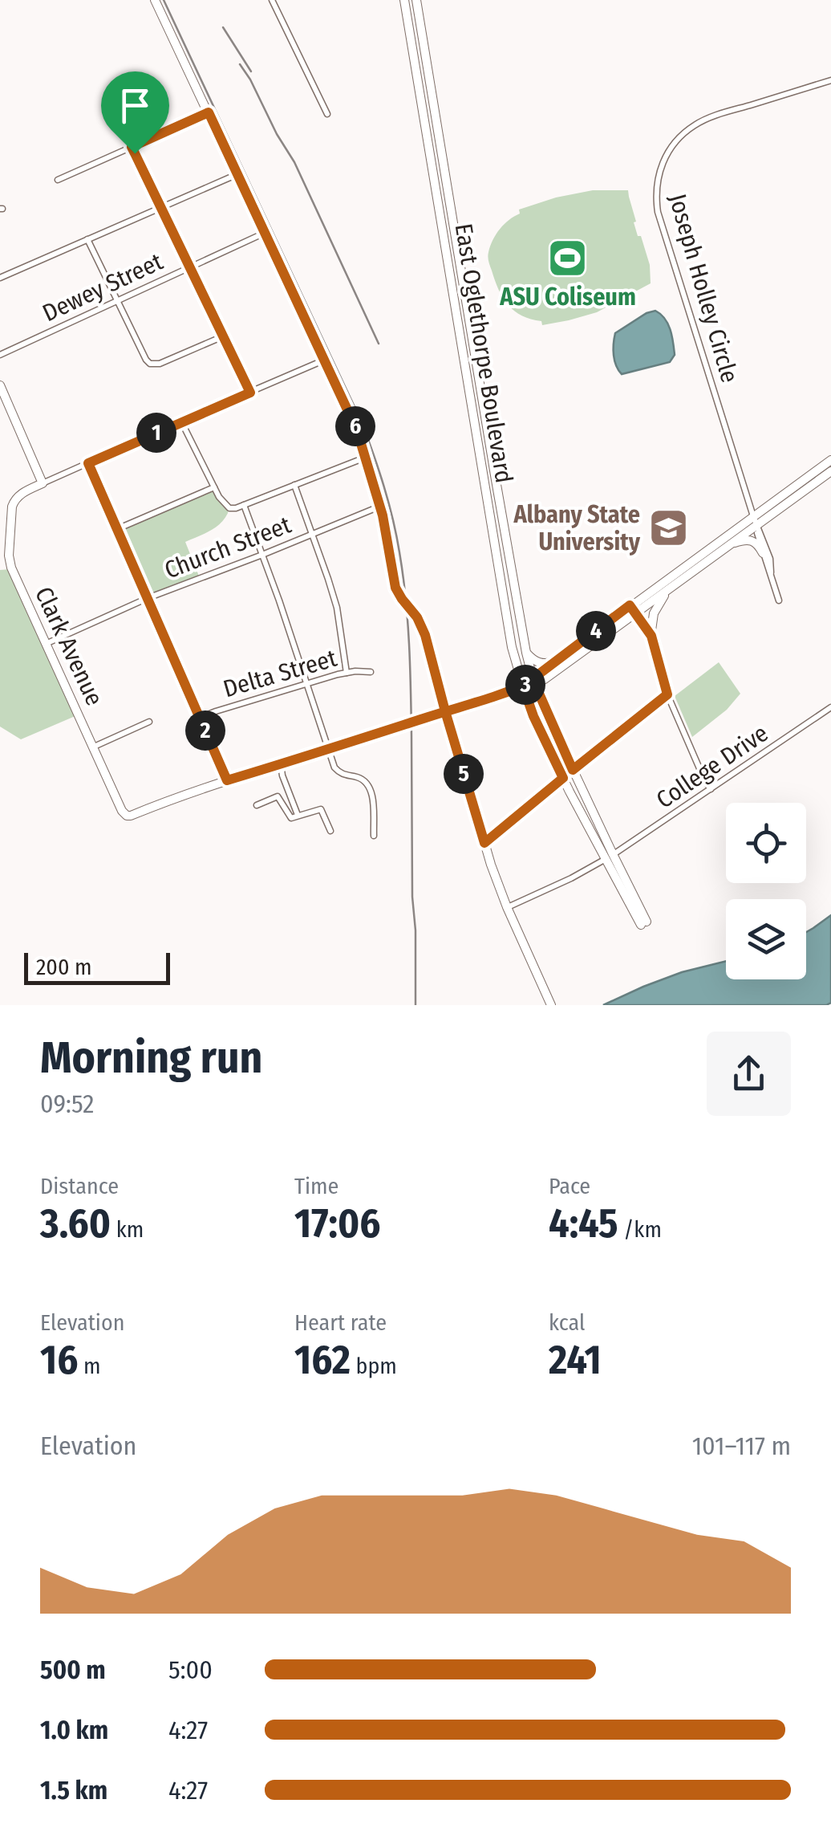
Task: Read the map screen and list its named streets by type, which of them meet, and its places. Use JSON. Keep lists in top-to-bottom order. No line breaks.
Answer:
{"streets":{"main road":["East Oglethorpe Boulevard","Clark Avenue"],"street":["Dewey Street","Joseph Holley Circle","Church Street","Delta Street","College Drive"]},"crossings":[["East Oglethorpe Boulevard","College Drive"],["Church Street","Clark Avenue"]],"places":{"sports":["ASU Coliseum"],"school or university":["Albany State University"]},"scale_bar":"200 m","page":{"pins":["6","1","4","3","2","5"],"scale":"200 m","heading":["Morning run","09:52"],"stats":[["Distance","3.60 km"],["Time","17:06"],["Pace","4:45 /km"],["Elevation","16 m"],["Heart rate","162 bpm"],["kcal","241"]],"chart":["Elevation","101–117 m"],"list":[{"name":"500 m","note":"5:00"},{"name":"1.0 km","note":"4:27"},{"name":"1.5 km","note":"4:27"}]}}
